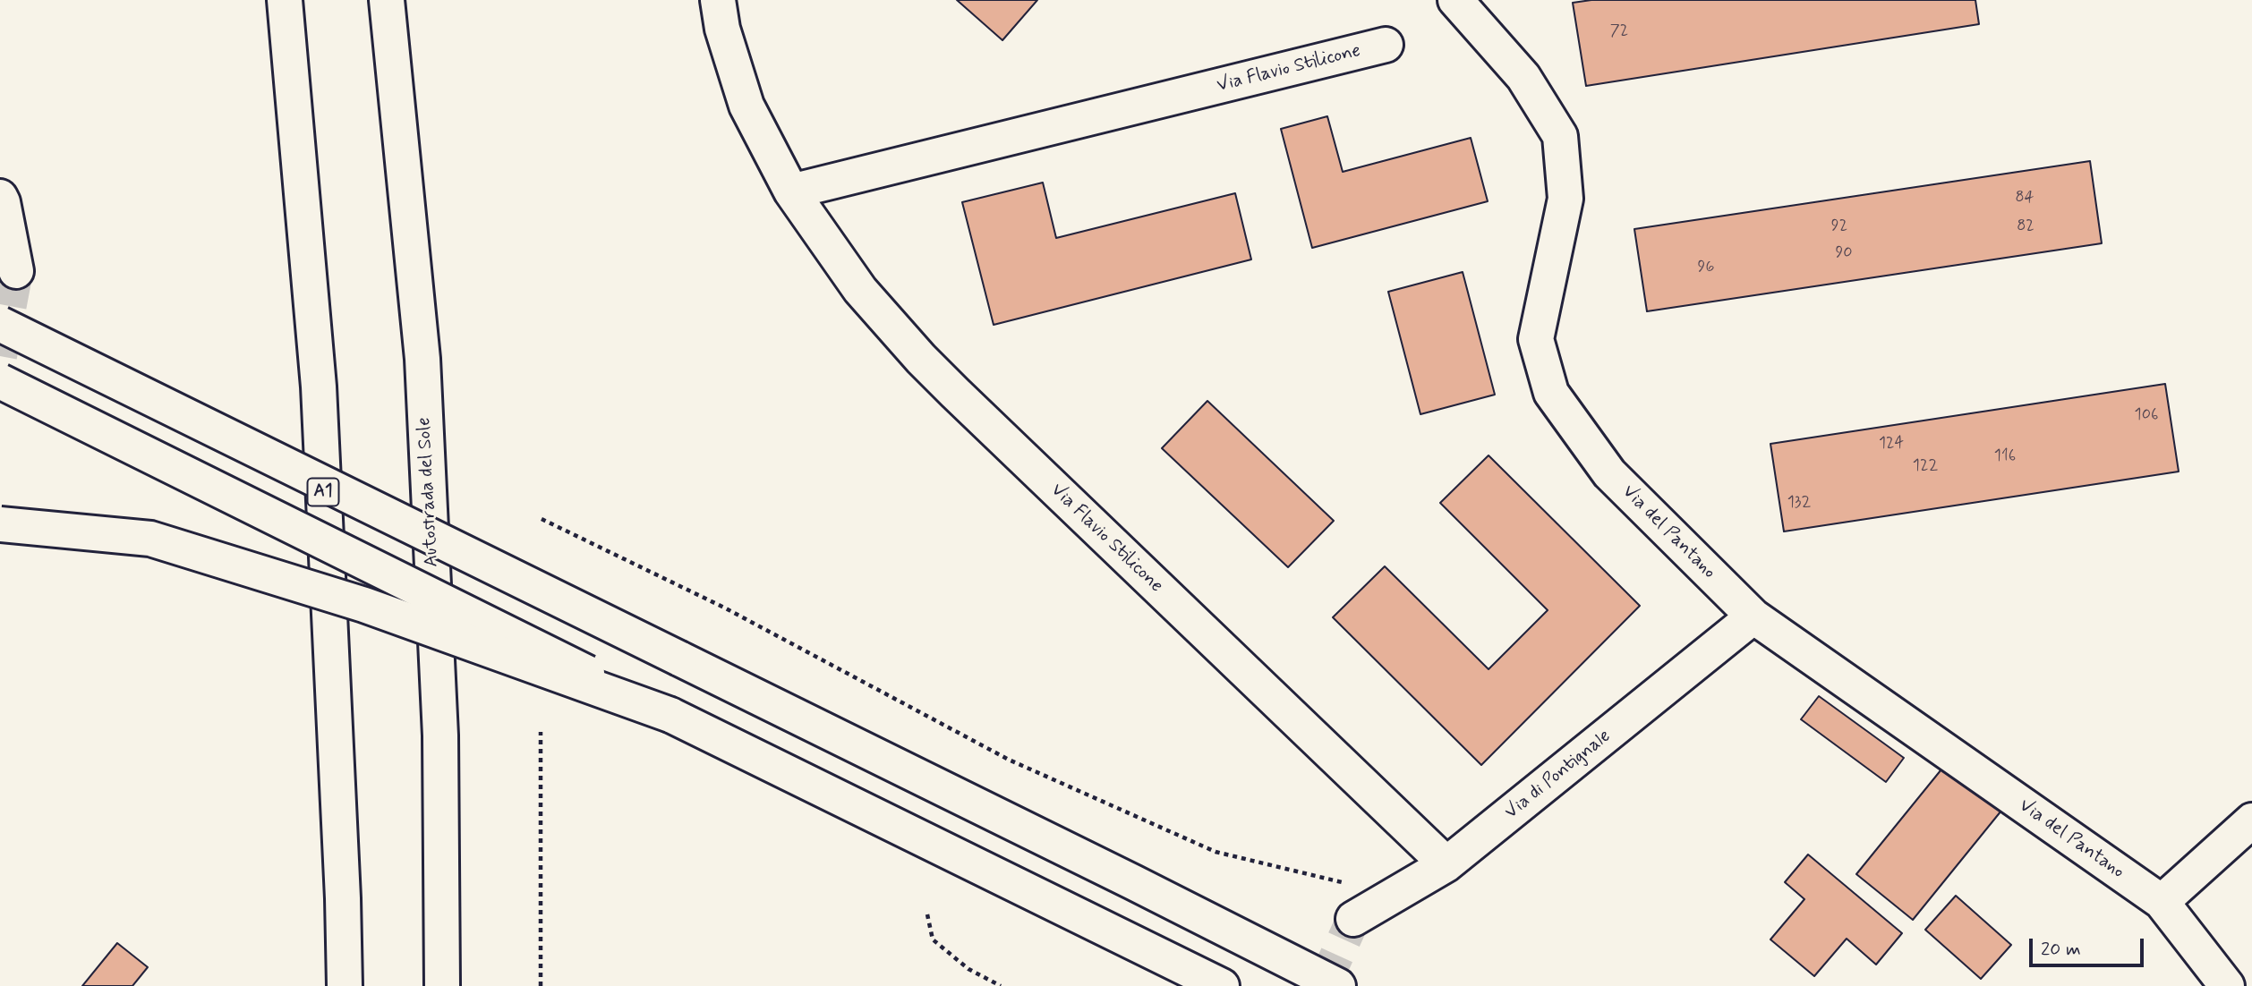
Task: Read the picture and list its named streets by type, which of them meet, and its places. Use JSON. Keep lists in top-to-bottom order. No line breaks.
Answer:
{"streets":{"main road":["Via Flavio Stilicone","A1","Autostrada del Sole","Via del Pantano","Via di Pontignale"]},"crossings":[["Via Flavio Stilicone","Via di Pontignale"],["Via del Pantano","Via di Pontignale"]],"house_numbers":["72","84","92","82","90","96","106","124","116","122","132"],"scale_bar":"20 m"}
